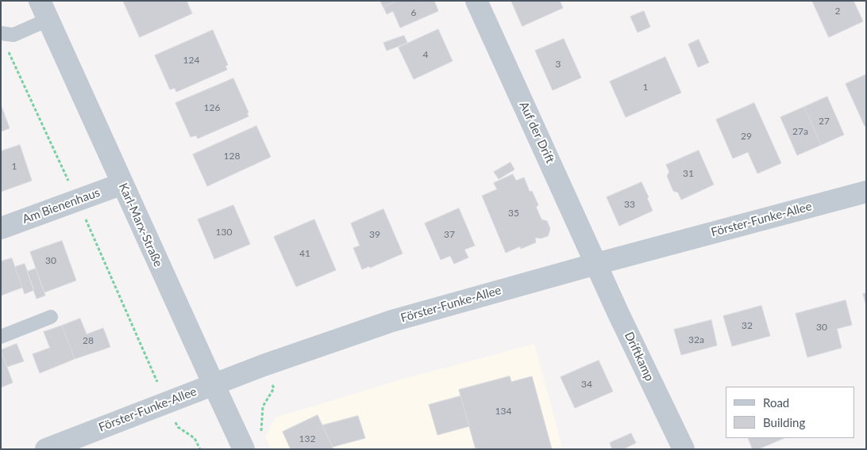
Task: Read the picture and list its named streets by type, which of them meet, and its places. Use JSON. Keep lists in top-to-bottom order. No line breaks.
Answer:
{"streets":{"street":["Auf der Drift","Am Bienenhaus","Förster-Funke-Allee","Karl-Marx-Straße","Driftkamp"]},"crossings":[["Auf der Drift","Förster-Funke-Allee"],["Auf der Drift","Driftkamp"],["Am Bienenhaus","Karl-Marx-Straße"],["Förster-Funke-Allee","Karl-Marx-Straße"],["Förster-Funke-Allee","Driftkamp"]],"house_numbers":["2","6","4","124","3","1","126","27","27a","29","128","1","31","33","35","130","39","37","41","30","32","30","32a","28","34","134","132"],"legend":["Road","Building"]}
